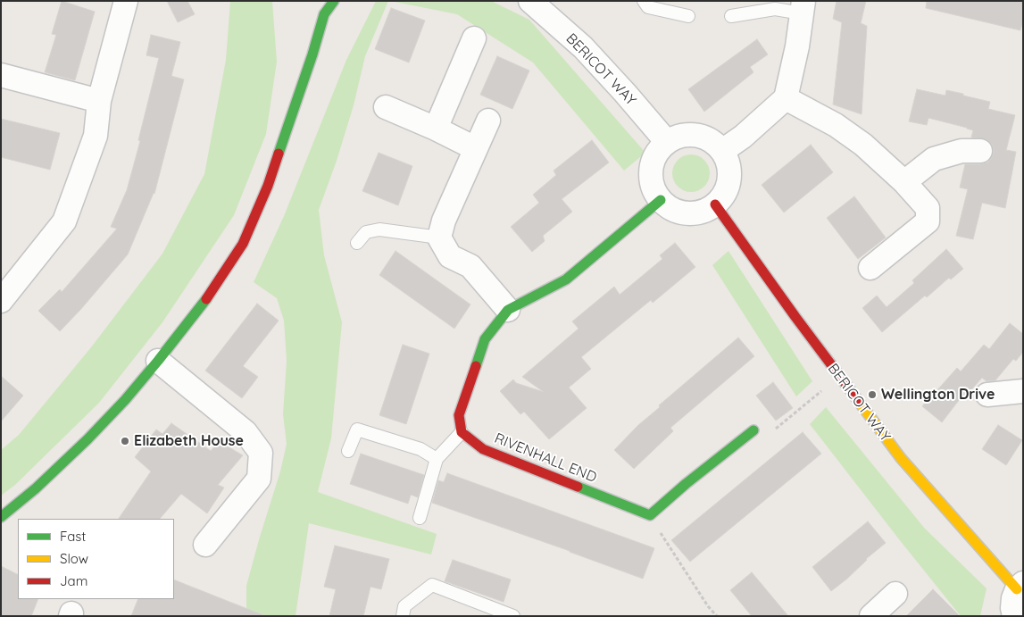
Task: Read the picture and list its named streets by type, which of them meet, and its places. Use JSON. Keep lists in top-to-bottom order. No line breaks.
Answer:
{"streets":{"street":["BERICOT WAY","RIVENHALL END"]},"places":["Wellington Drive","Elizabeth House"],"legend":["Fast","Slow","Jam"]}
